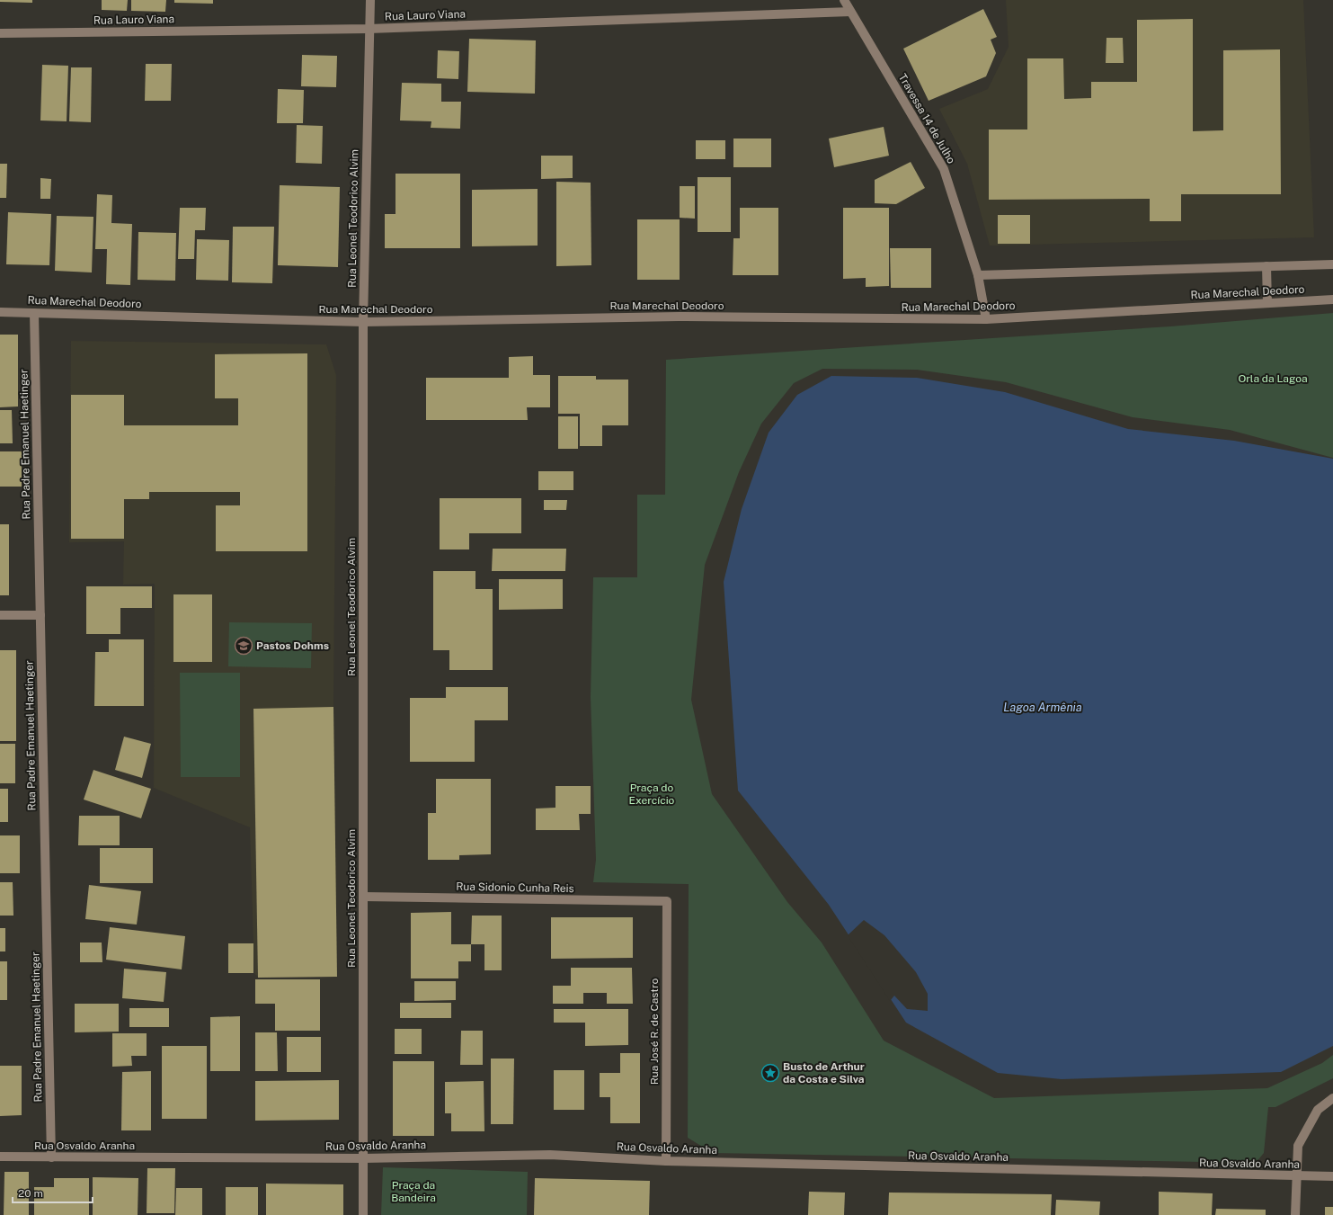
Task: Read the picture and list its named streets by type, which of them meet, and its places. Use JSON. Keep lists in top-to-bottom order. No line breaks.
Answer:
{"streets":{"street":["Rua Lauro Viana","Travessa 14 de Julho","Rua Leonel Teodorico Alvim","Rua Marechal Deodoro","Rua Padre Emanuel Haetinger","Rua Sidonio Cunha Reis","Rua José R. de Castro","Rua Osvaldo Aranha"]},"crossings":[["Rua Lauro Viana","Travessa 14 de Julho"],["Rua Lauro Viana","Rua Leonel Teodorico Alvim"],["Travessa 14 de Julho","Rua Marechal Deodoro"],["Rua Leonel Teodorico Alvim","Rua Marechal Deodoro"],["Rua Leonel Teodorico Alvim","Rua Sidonio Cunha Reis"],["Rua Leonel Teodorico Alvim","Rua Osvaldo Aranha"],["Rua Marechal Deodoro","Rua Padre Emanuel Haetinger"],["Rua Padre Emanuel Haetinger","Rua Osvaldo Aranha"],["Rua Sidonio Cunha Reis","Rua José R. de Castro"],["Rua José R. de Castro","Rua Osvaldo Aranha"]],"water":["Lagoa Armênia"],"parks":["Orla da Lagoa","Praça do Exercício","Praça da Bandeira"],"places":{"school or university":["Pastos Dohms"],"place":["Busto de Arthur da Costa e Silva"]},"scale_bar":"20 m"}
